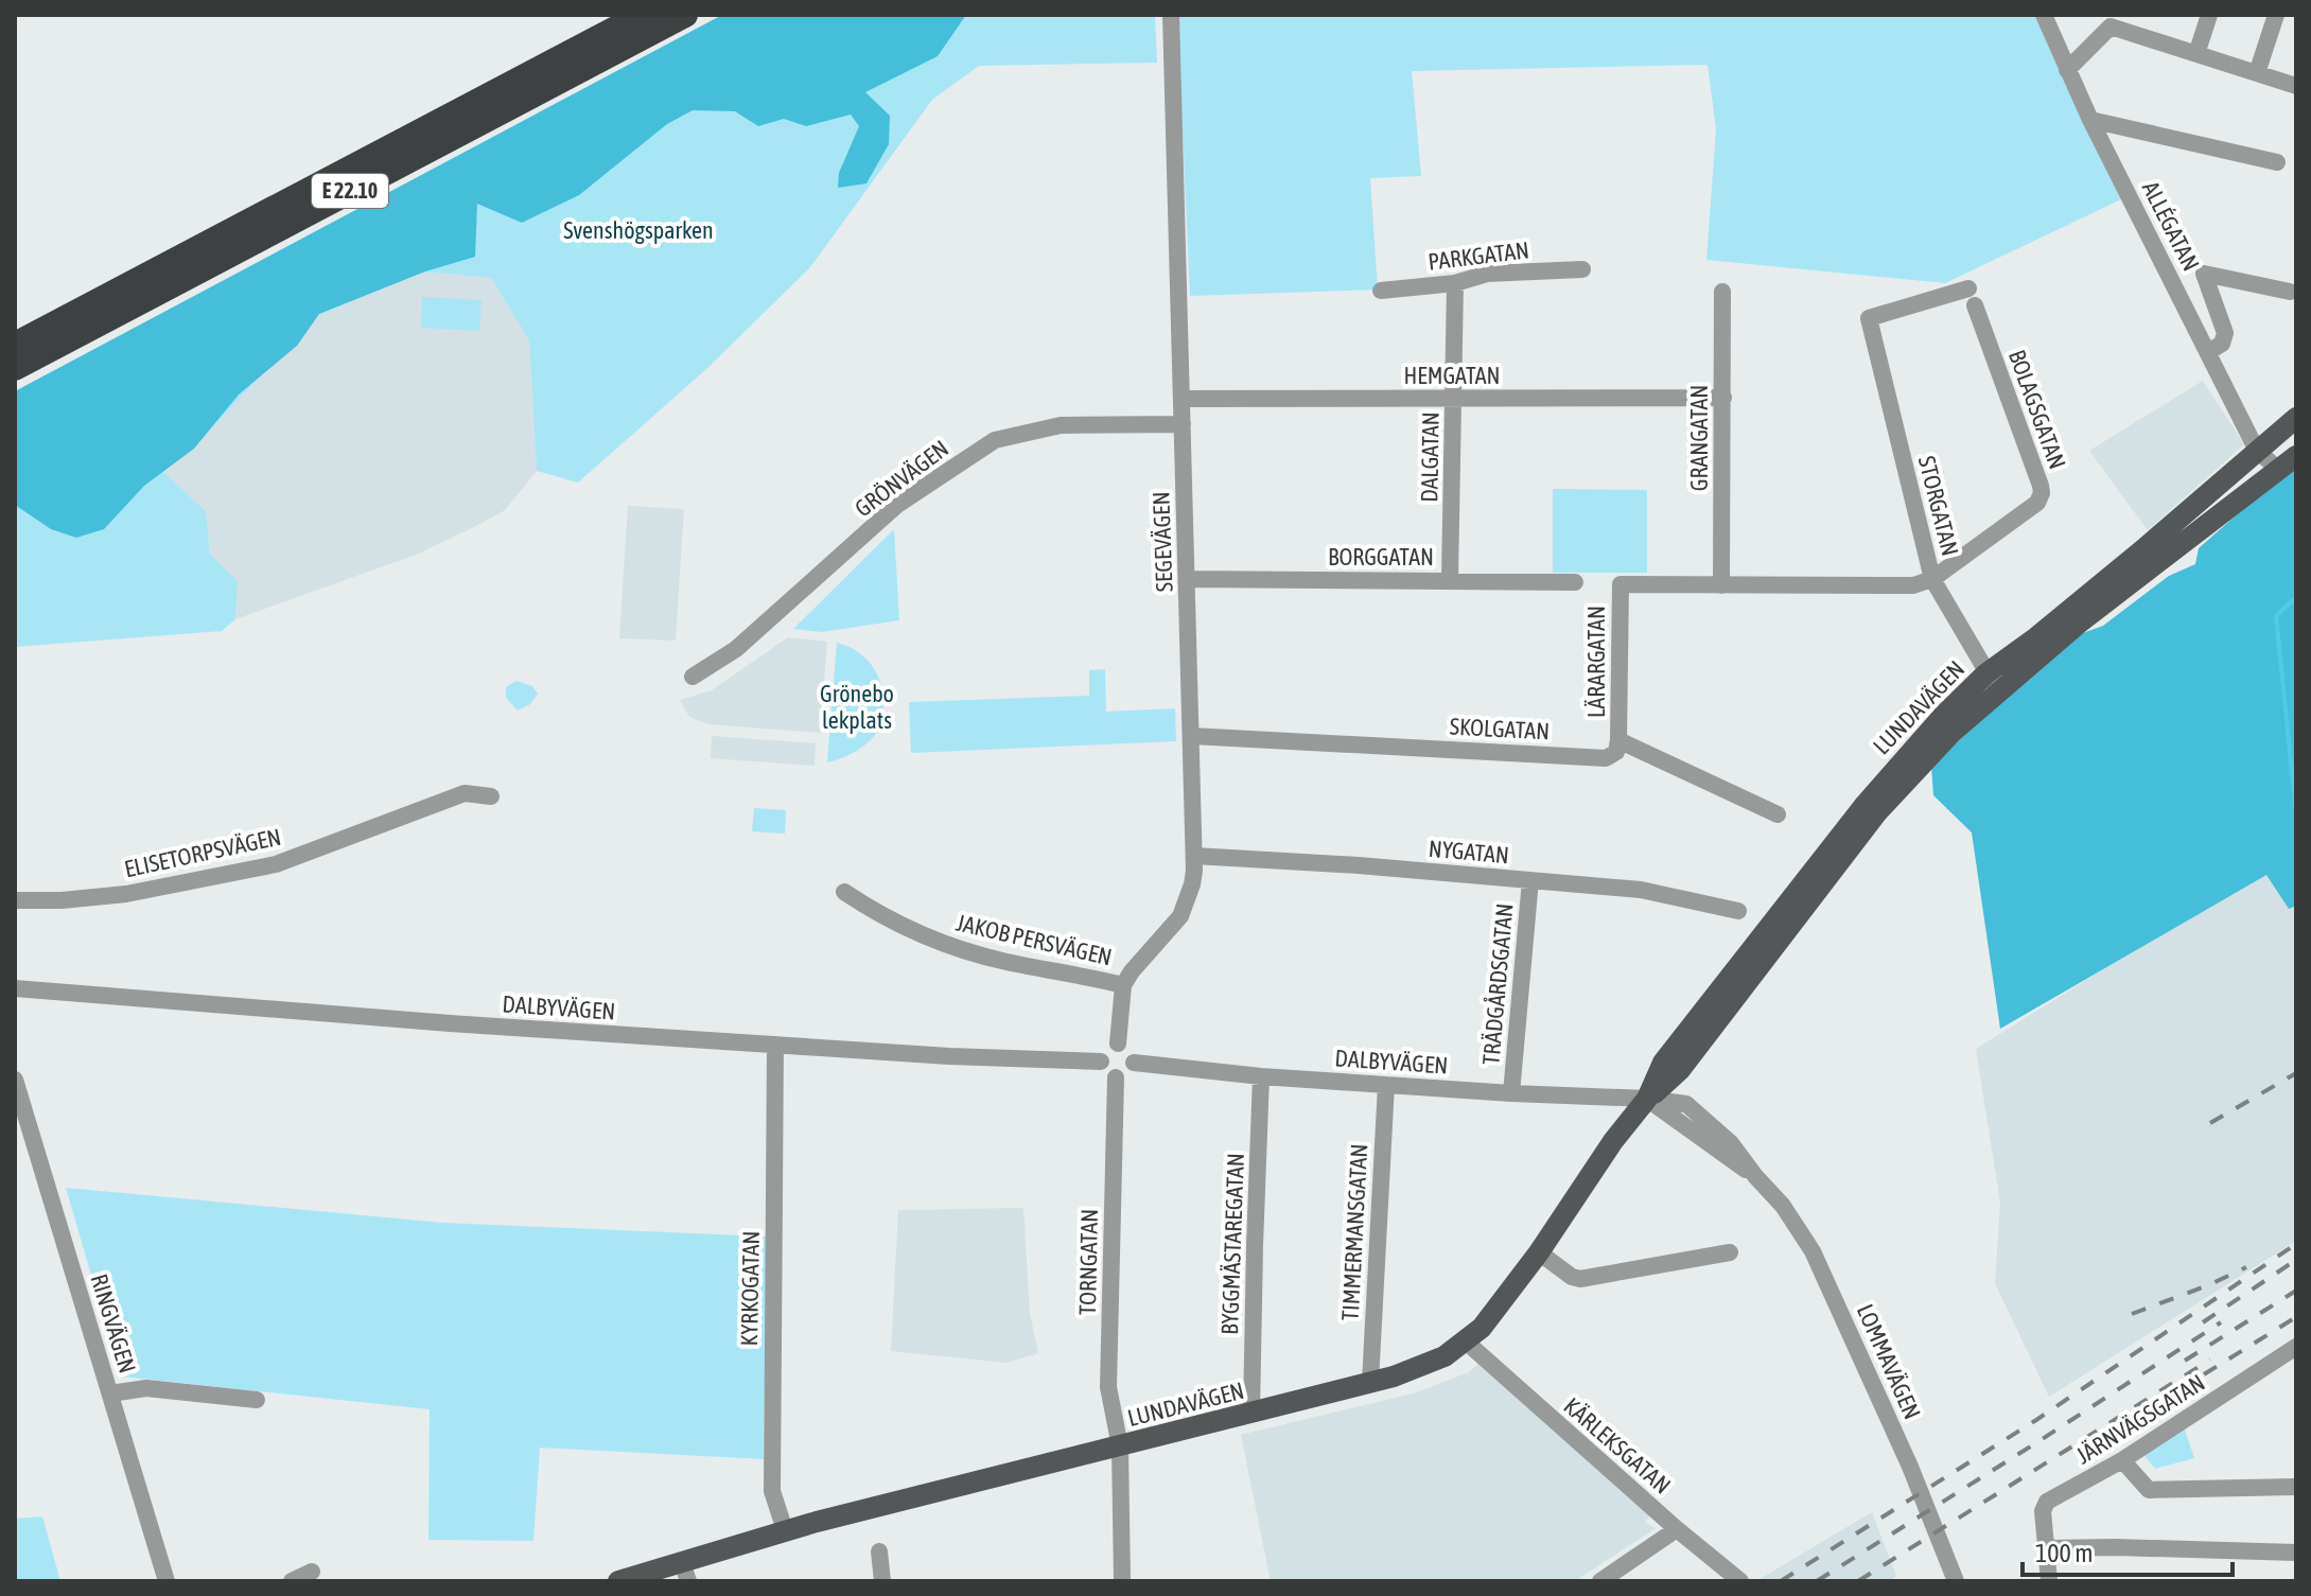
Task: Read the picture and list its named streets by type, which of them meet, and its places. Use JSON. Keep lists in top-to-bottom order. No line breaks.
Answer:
{"streets":{"highway":["E 22.10"],"main road":["LUNDAVÄGEN"],"street":["ALLÉGATAN","PARKGATAN","HEMGATAN","BOLAGSGATAN","GRANGATAN","DALGATAN","GRÖNVÄGEN","STORGATAN","SEGEVÄGEN","BORGGATAN","LÄRARGATAN","SKOLGATAN","NYGATAN","ELISETORPSVÄGEN","JAKOB PERSVÄGEN","TRÄDGÅRDSGATAN","DALBYVÄGEN","TIMMERMANSGATAN","BYGGMÄSTAREGATAN","TORNGATAN","KYRKOGATAN","RINGVÄGEN","LOMMAVÄGEN","JÄRNVÄGSGATAN","KÄRLEKSGATAN"]},"crossings":[["ALLÉGATAN","LUNDAVÄGEN"],["PARKGATAN","DALGATAN"],["HEMGATAN","GRANGATAN"],["HEMGATAN","DALGATAN"],["HEMGATAN","SEGEVÄGEN"],["BOLAGSGATAN","STORGATAN"],["GRANGATAN","LÄRARGATAN"],["DALGATAN","BORGGATAN"],["GRÖNVÄGEN","SEGEVÄGEN"],["STORGATAN","LUNDAVÄGEN"],["SEGEVÄGEN","BORGGATAN"],["SEGEVÄGEN","SKOLGATAN"],["SEGEVÄGEN","NYGATAN"],["SEGEVÄGEN","JAKOB PERSVÄGEN"],["LÄRARGATAN","SKOLGATAN"],["LUNDAVÄGEN","DALBYVÄGEN"],["LUNDAVÄGEN","TIMMERMANSGATAN"],["LUNDAVÄGEN","BYGGMÄSTAREGATAN"],["LUNDAVÄGEN","TORNGATAN"],["LUNDAVÄGEN","KYRKOGATAN"],["LUNDAVÄGEN","LOMMAVÄGEN"],["LUNDAVÄGEN","KÄRLEKSGATAN"],["NYGATAN","TRÄDGÅRDSGATAN"],["TRÄDGÅRDSGATAN","DALBYVÄGEN"],["DALBYVÄGEN","TIMMERMANSGATAN"],["DALBYVÄGEN","BYGGMÄSTAREGATAN"],["DALBYVÄGEN","TORNGATAN"],["DALBYVÄGEN","KYRKOGATAN"],["DALBYVÄGEN","LOMMAVÄGEN"]],"parks":["Svenshögsparken","Grönebo lekplats"],"scale_bar":"100 m"}
